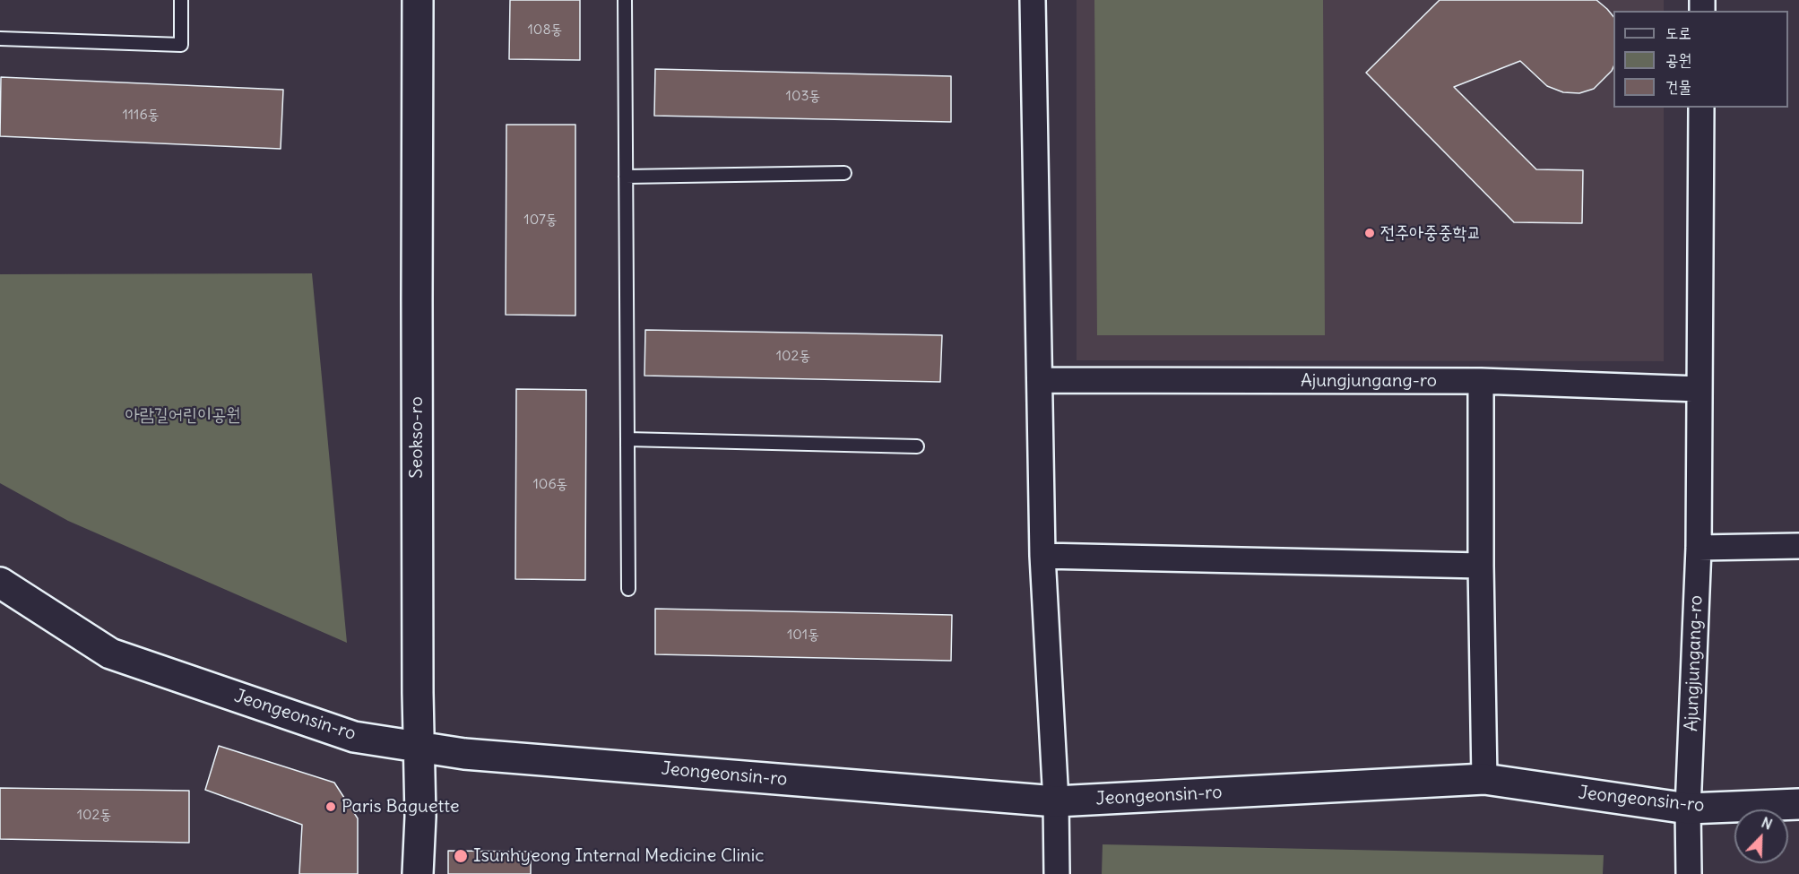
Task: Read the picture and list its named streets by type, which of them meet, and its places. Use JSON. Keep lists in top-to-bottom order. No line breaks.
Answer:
{"streets":{"street":["Ajungjungang-ro","Seokso-ro","Jeongeonsin-ro"]},"crossings":[["Ajungjungang-ro","Jeongeonsin-ro"],["Seokso-ro","Jeongeonsin-ro"]],"parks":["아람길어린이공원"],"places":["전주아중중학교","Paris Baguette","Isunhyeong Internal Medicine Clinic"],"house_numbers":["108동","103동","1116동","107동","102동","106동","101동","102동"],"legend":["도로","공원","건물"],"north":"top right"}
